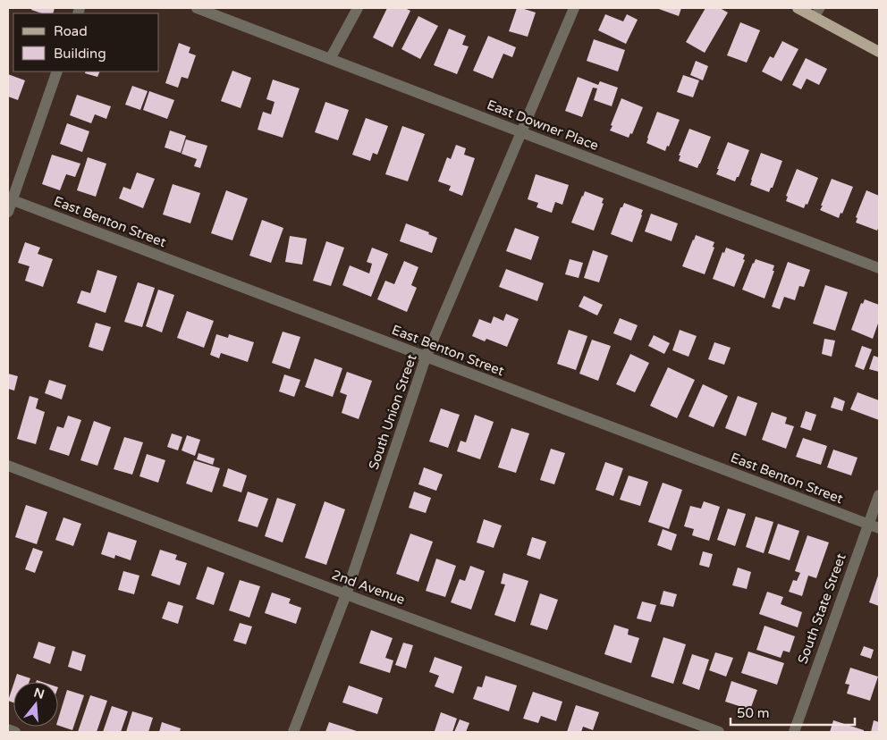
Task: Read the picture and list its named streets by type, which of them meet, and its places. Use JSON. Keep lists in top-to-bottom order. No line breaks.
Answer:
{"streets":{"street":["East Downer Place","East Benton Street","South Union Street","2nd Avenue","South State Street"]},"crossings":[["East Downer Place","South Union Street"],["East Benton Street","South Union Street"],["East Benton Street","South State Street"],["South Union Street","2nd Avenue"]],"legend":["Road","Building"],"scale_bar":"50 m","north":"top"}
